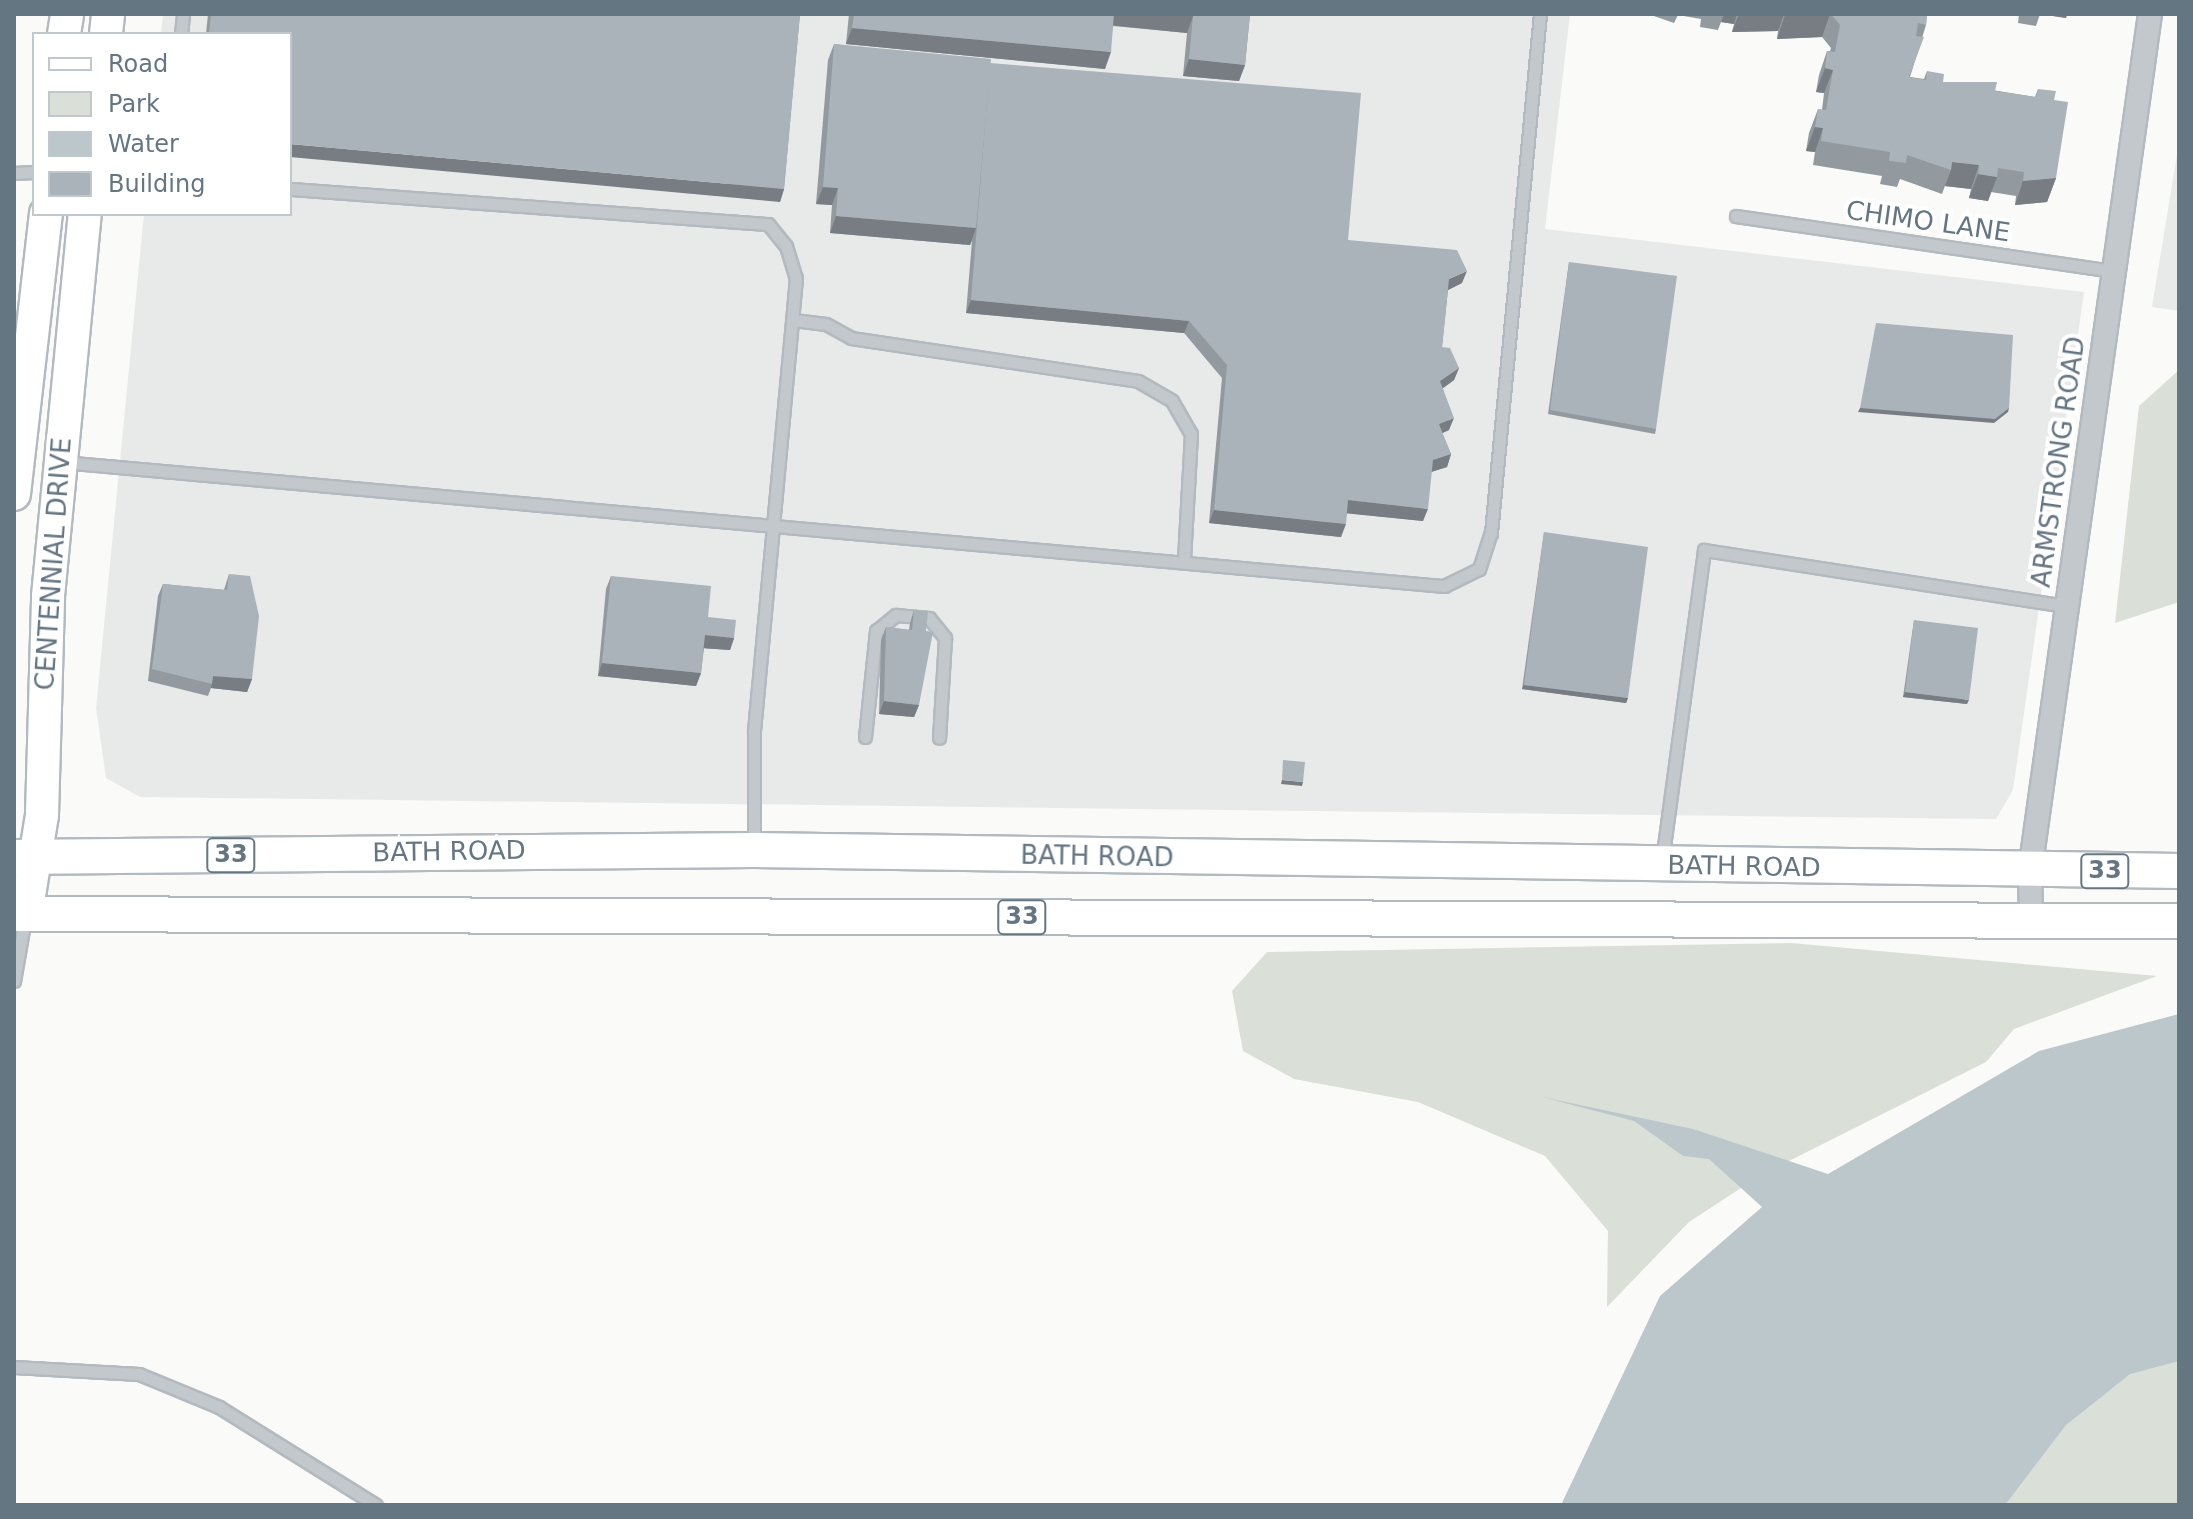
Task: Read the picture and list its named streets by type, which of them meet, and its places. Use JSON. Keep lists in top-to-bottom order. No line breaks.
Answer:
{"streets":{"main road":["CENTENNIAL DRIVE","BATH ROAD","33"],"street":["ARMSTRONG ROAD"],"lane":["CHIMO LANE"]},"crossings":[["CHIMO LANE","ARMSTRONG ROAD"],["ARMSTRONG ROAD","BATH ROAD"],["CENTENNIAL DRIVE","BATH ROAD"]],"legend":["Road","Park","Water","Building"]}
